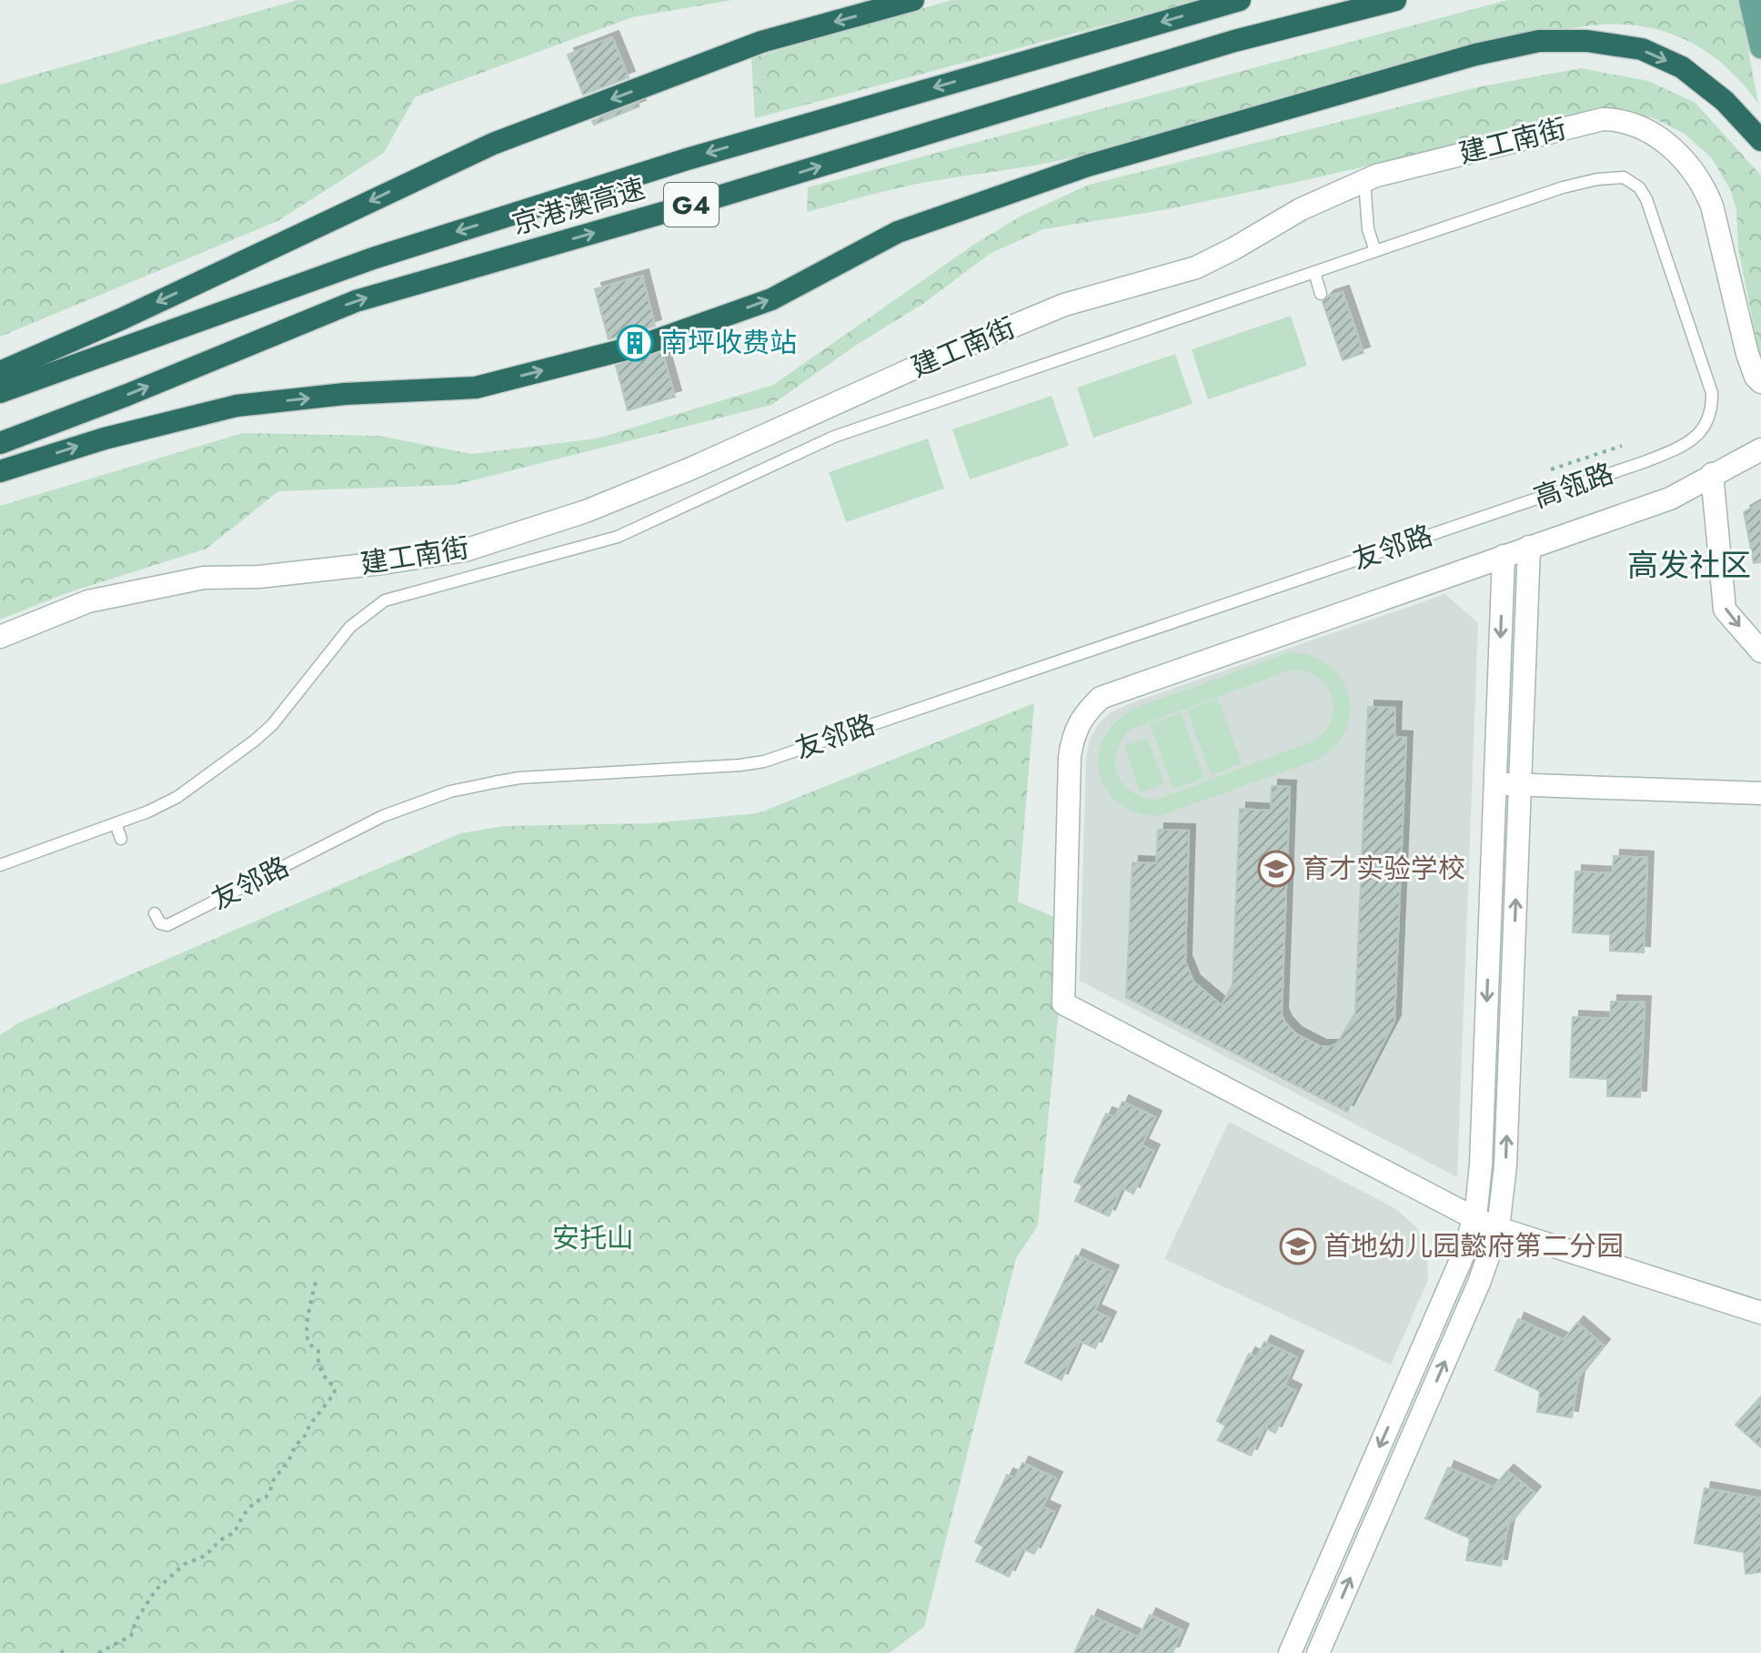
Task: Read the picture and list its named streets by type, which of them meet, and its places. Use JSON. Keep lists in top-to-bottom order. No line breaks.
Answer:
{"streets":{"highway":["G4","京港澳高速"],"street":["建工南街"],"lane":["高瓴路","友邻路"]},"crossings":[["高瓴路","友邻路"]],"districts":["高发社区"],"parks":["安托山"],"places":{"building":["南坪收费站"],"school or university":["育才实验学校","首地幼儿园懿府第二分园"]}}
